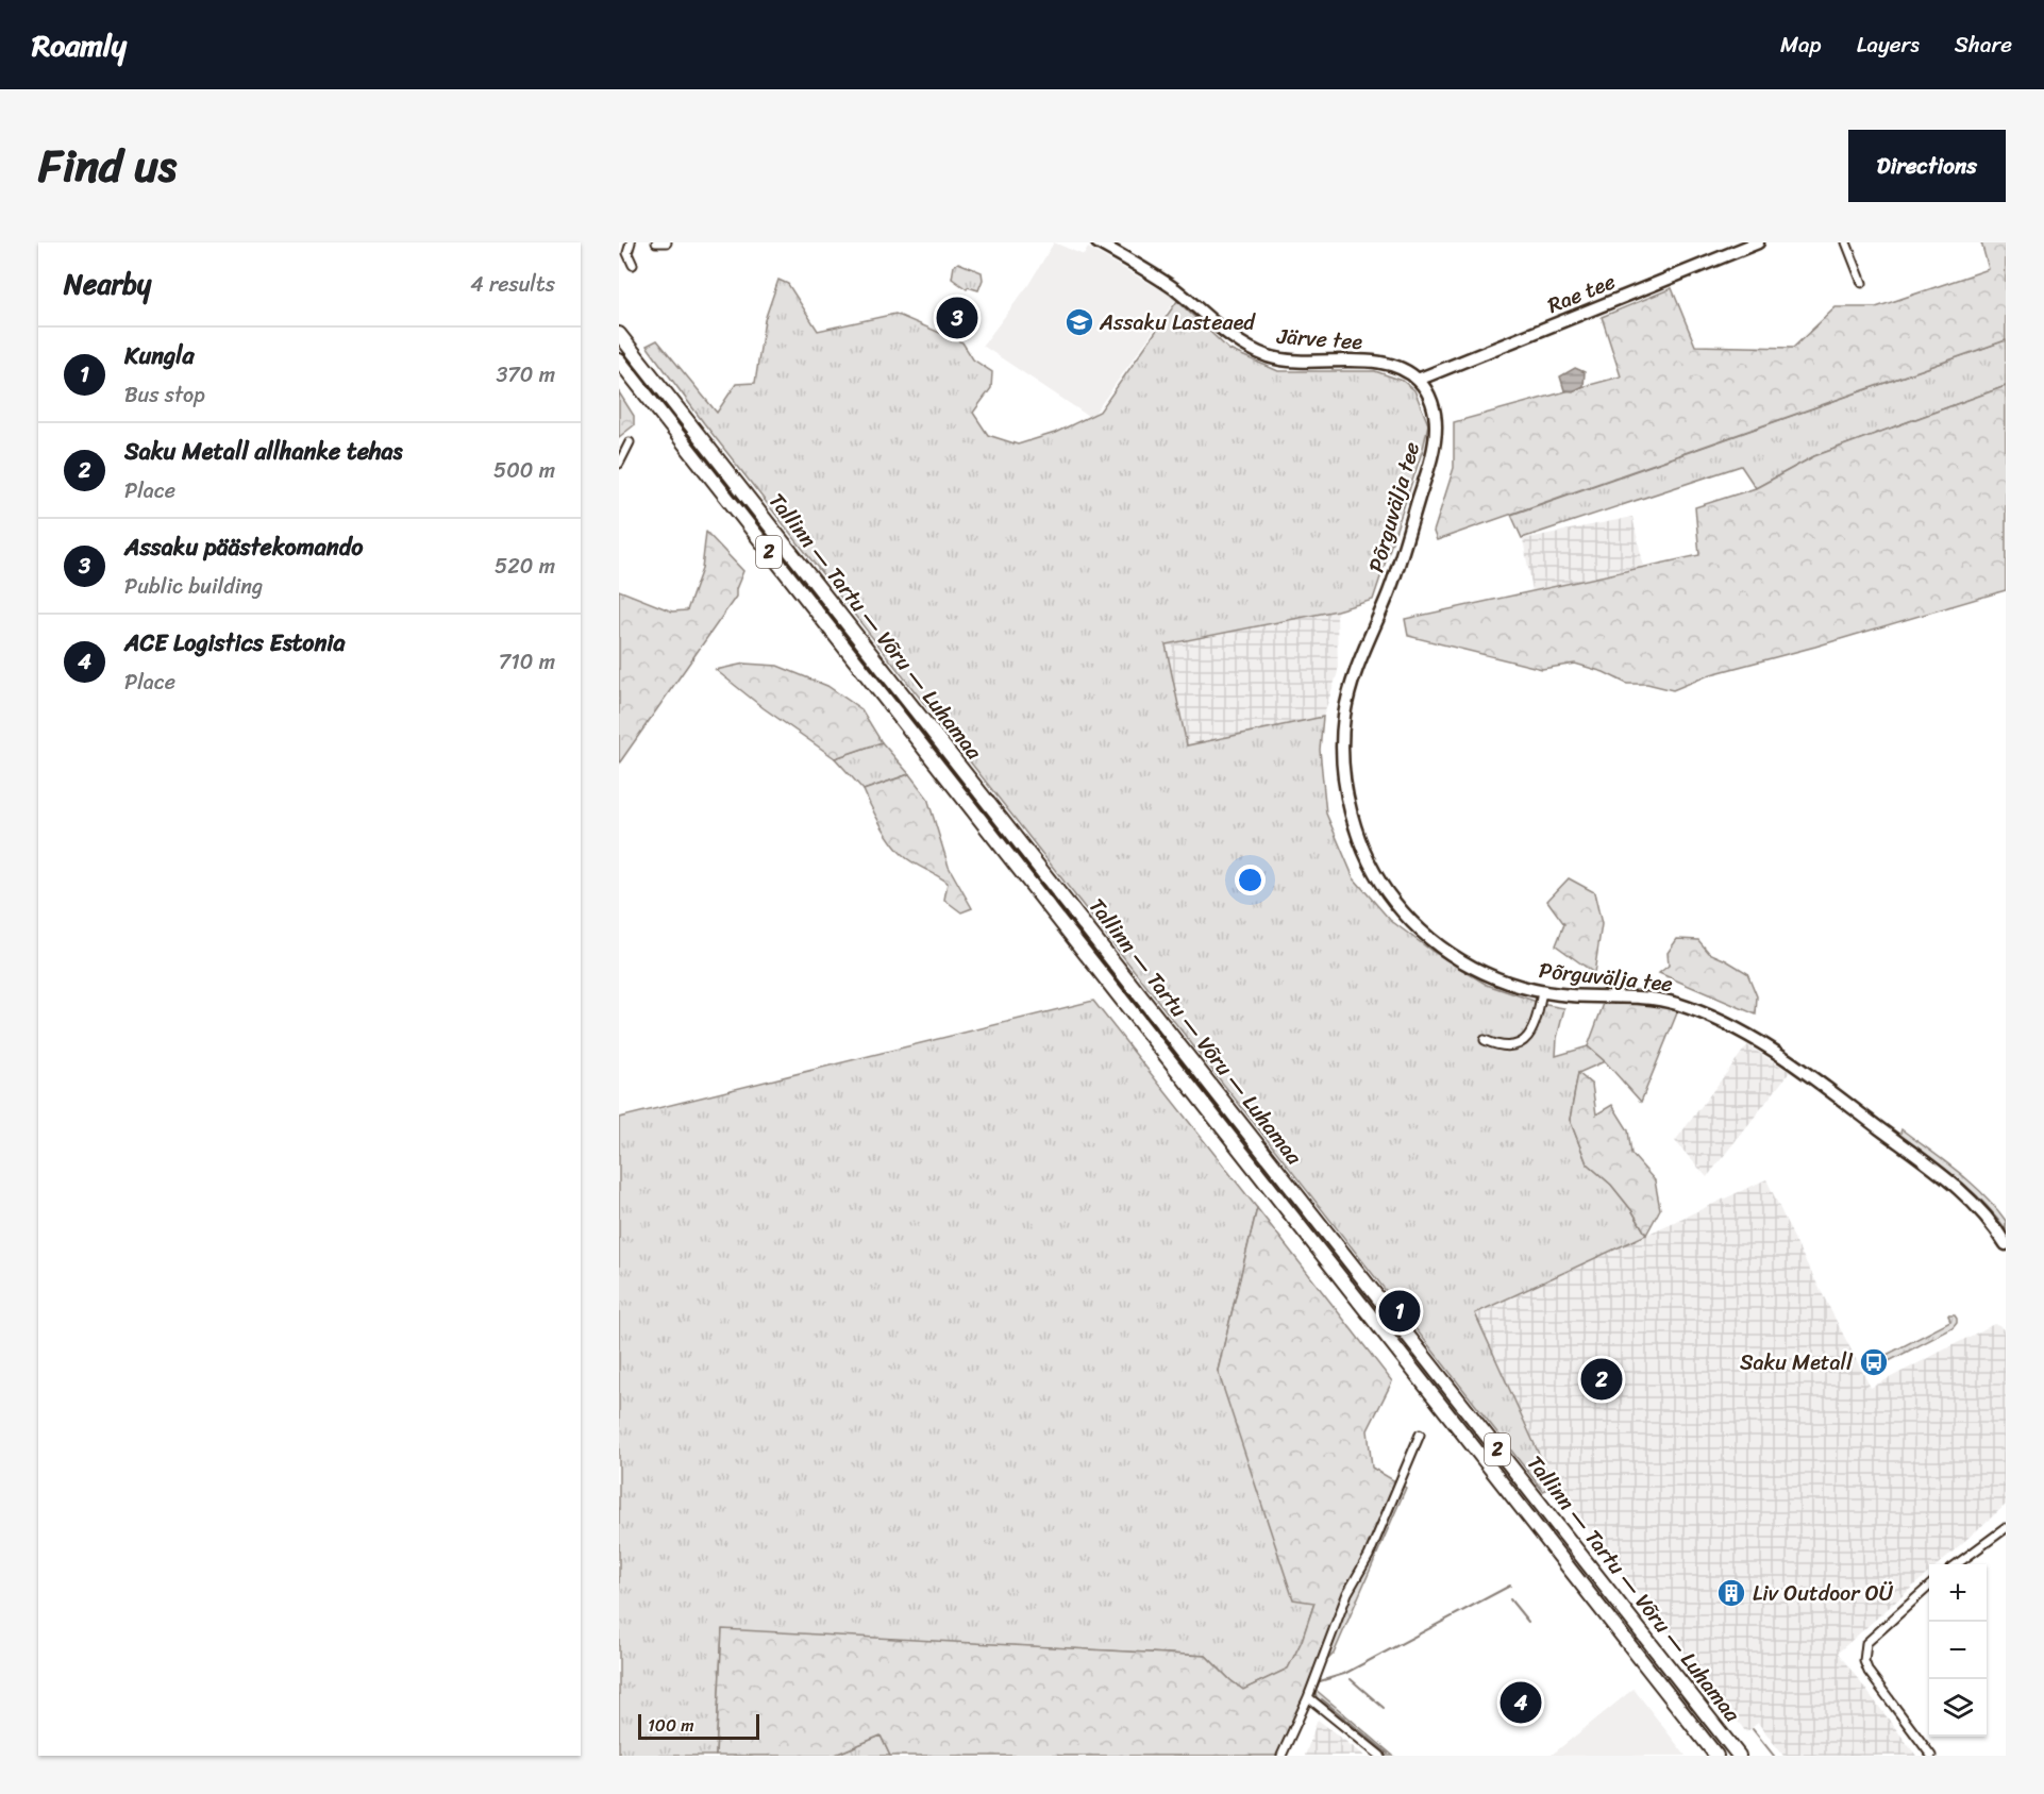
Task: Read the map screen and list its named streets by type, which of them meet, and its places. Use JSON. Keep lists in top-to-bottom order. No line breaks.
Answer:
{"streets":{"highway":["2","Tallinn — Tartu — Võru — Luhamaa"],"street":["Rae tee","Järve tee","Põrguvälja tee"]},"crossings":[["Rae tee","Järve tee"],["Rae tee","Põrguvälja tee"],["Järve tee","Põrguvälja tee"]],"places":{"school or university":["Assaku Lasteaed"],"bus stop":["Saku Metall"],"building":["Liv Outdoor OÜ"]},"scale_bar":"100 m","page":{"header":"Roamly","nav":["Map","Layers","Share"],"title":"Find us","buttons":"Directions","heading":["Nearby","4 results"],"pins":["3","1","2","4"],"list":[{"mark":"1","name":"Kungla","note":"Bus stop","value":"370 m"},{"mark":"2","name":"Saku Metall allhanke tehas","note":"Place","value":"500 m"},{"mark":"3","name":"Assaku päästekomando","note":"Public building","value":"520 m"},{"mark":"4","name":"ACE Logistics Estonia","note":"Place","value":"710 m"}],"map_buttons":["+","−"],"scale":"100 m"}}
